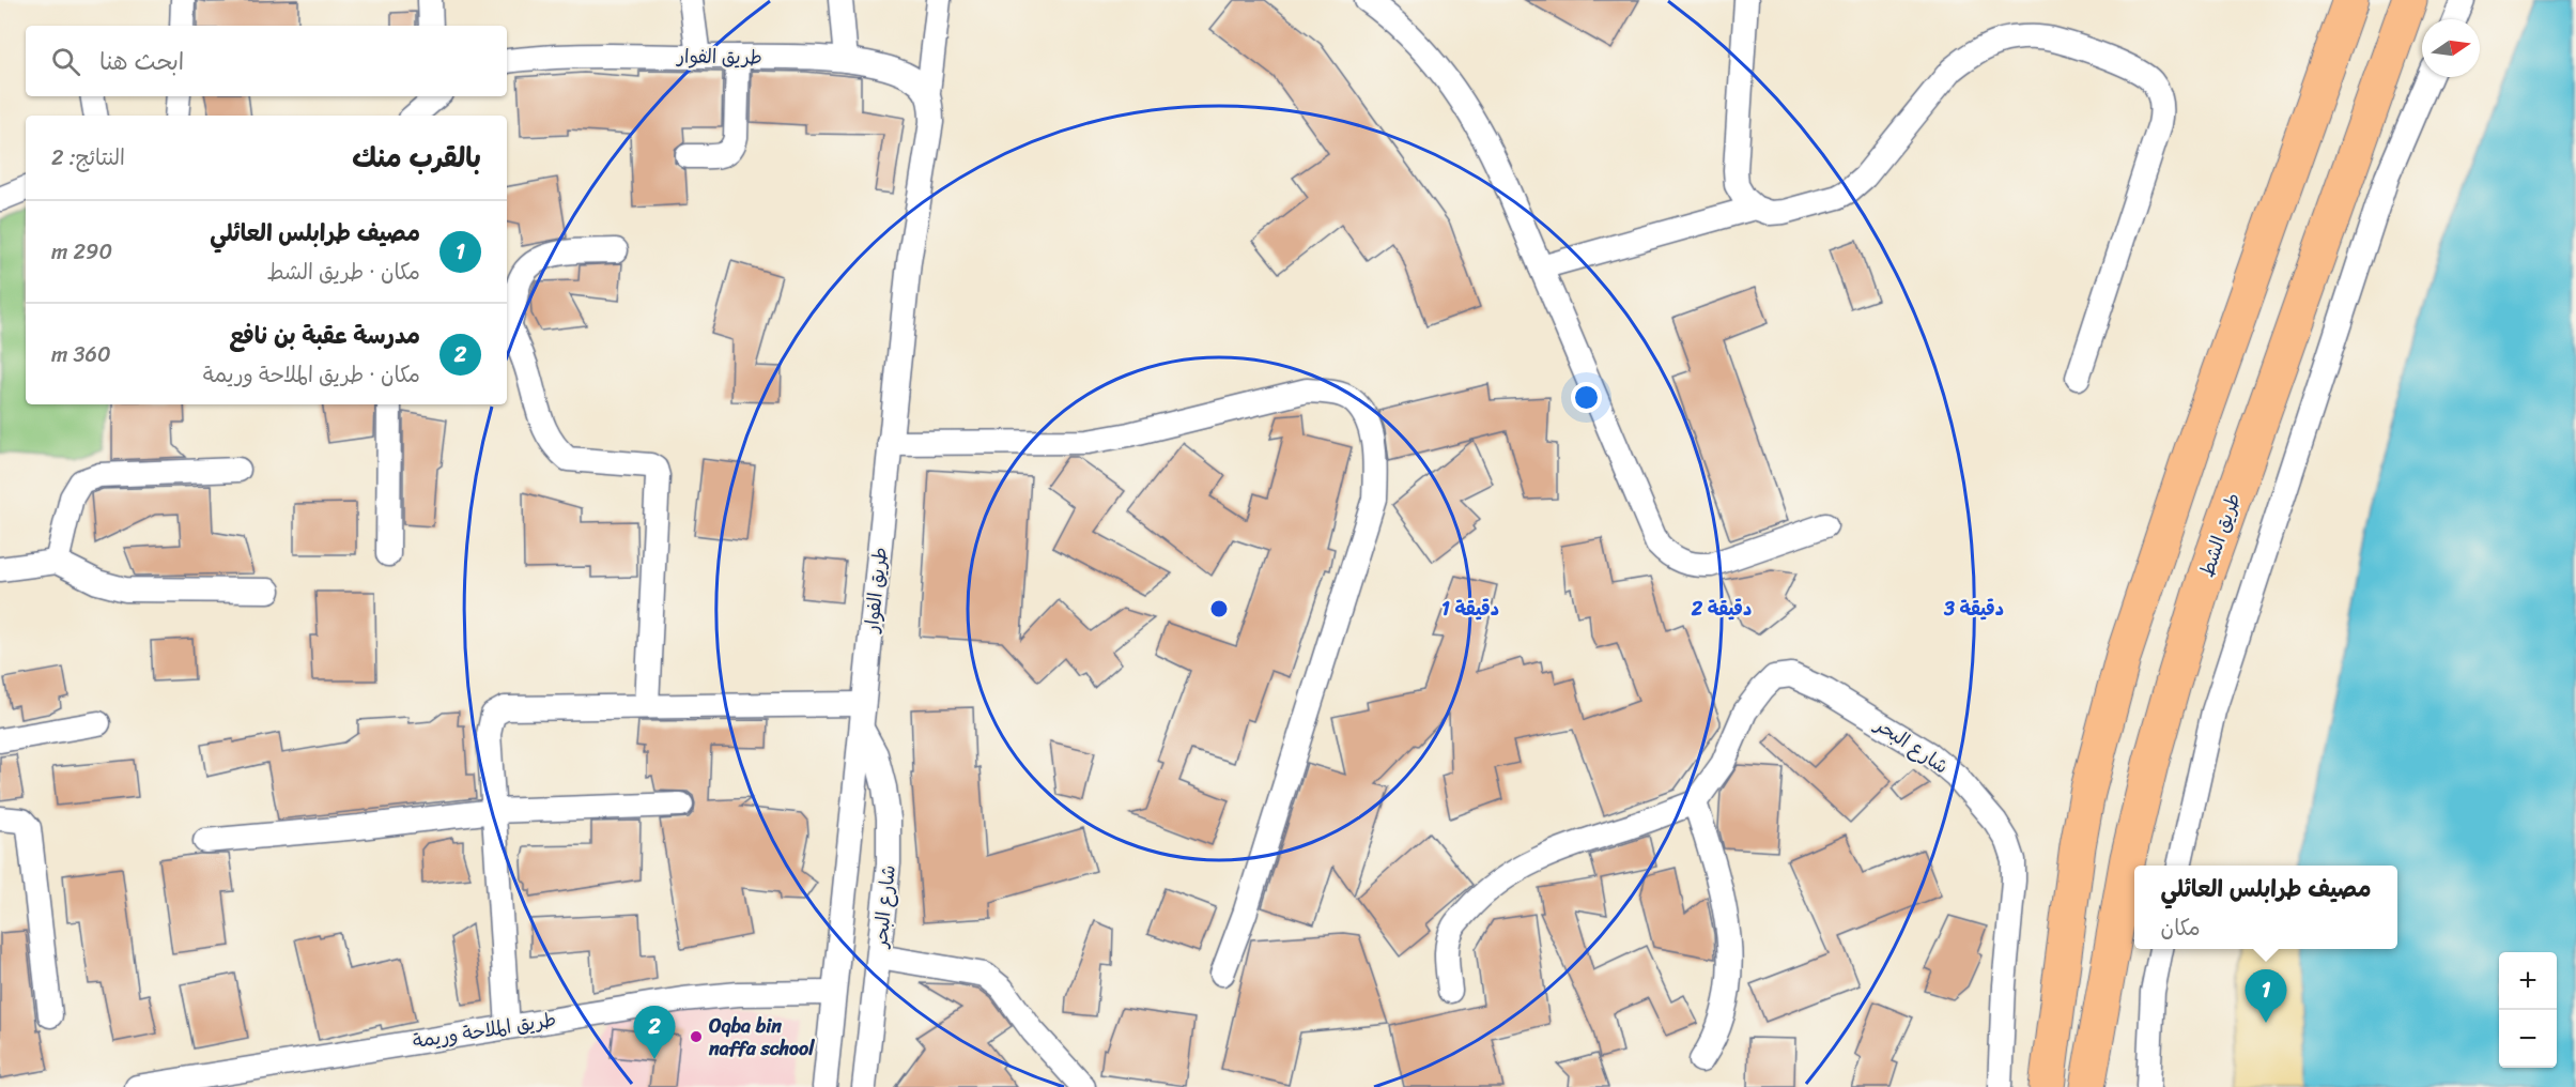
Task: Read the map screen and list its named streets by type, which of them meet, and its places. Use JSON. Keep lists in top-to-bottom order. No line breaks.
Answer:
{"streets":{"highway":["طريق الشط"],"street":["طريق الفوار","شارع البحر","طريق الملاحة وريمة"]},"crossings":[["طريق الفوار","شارع البحر"],["طريق الفوار","طريق الملاحة وريمة"]],"places":["Oqba bin naffa school"],"north":"right","page":{"search":"ابحث هنا","heading":["بالقرب منك","النتائج: 2"],"list":[{"mark":"1","name":"مصيف طرابلس العائلي","note":"مكان · طريق الشط","value":"290 m"},{"mark":"2","name":"مدرسة عقبة بن نافع","note":"مكان · طريق الملاحة وريمة","value":"360 m"}],"popup":["مصيف طرابلس العائلي","مكان"],"map_buttons":["+","−"],"pins":["1","2"]},"rings":["1 دقيقة","2 دقيقة","3 دقيقة"]}
